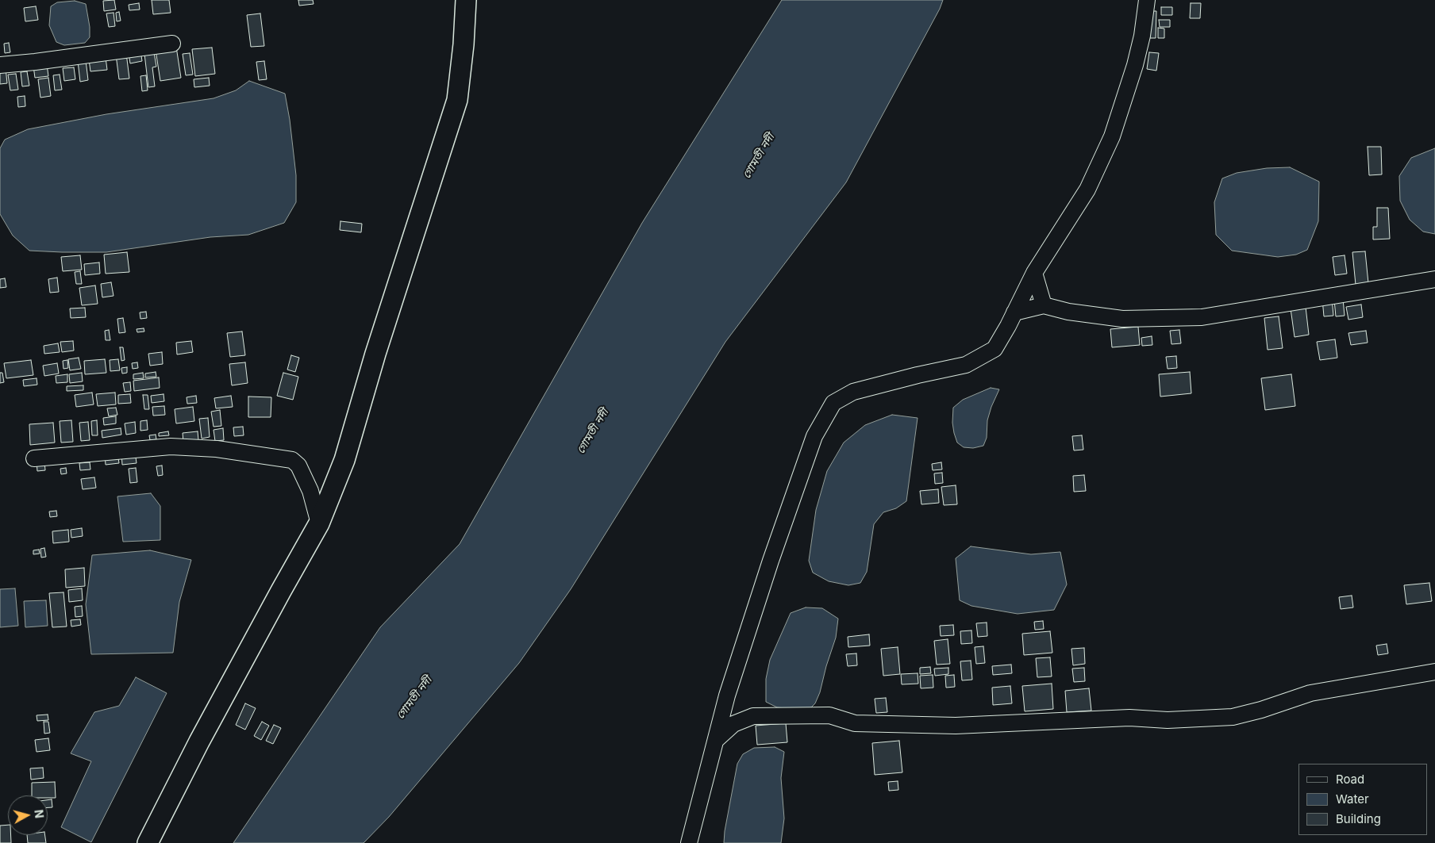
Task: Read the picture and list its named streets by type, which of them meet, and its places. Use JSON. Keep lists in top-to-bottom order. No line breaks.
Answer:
{"water":["গোমতী নদী"],"legend":["Road","Water","Building"],"north":"right"}
